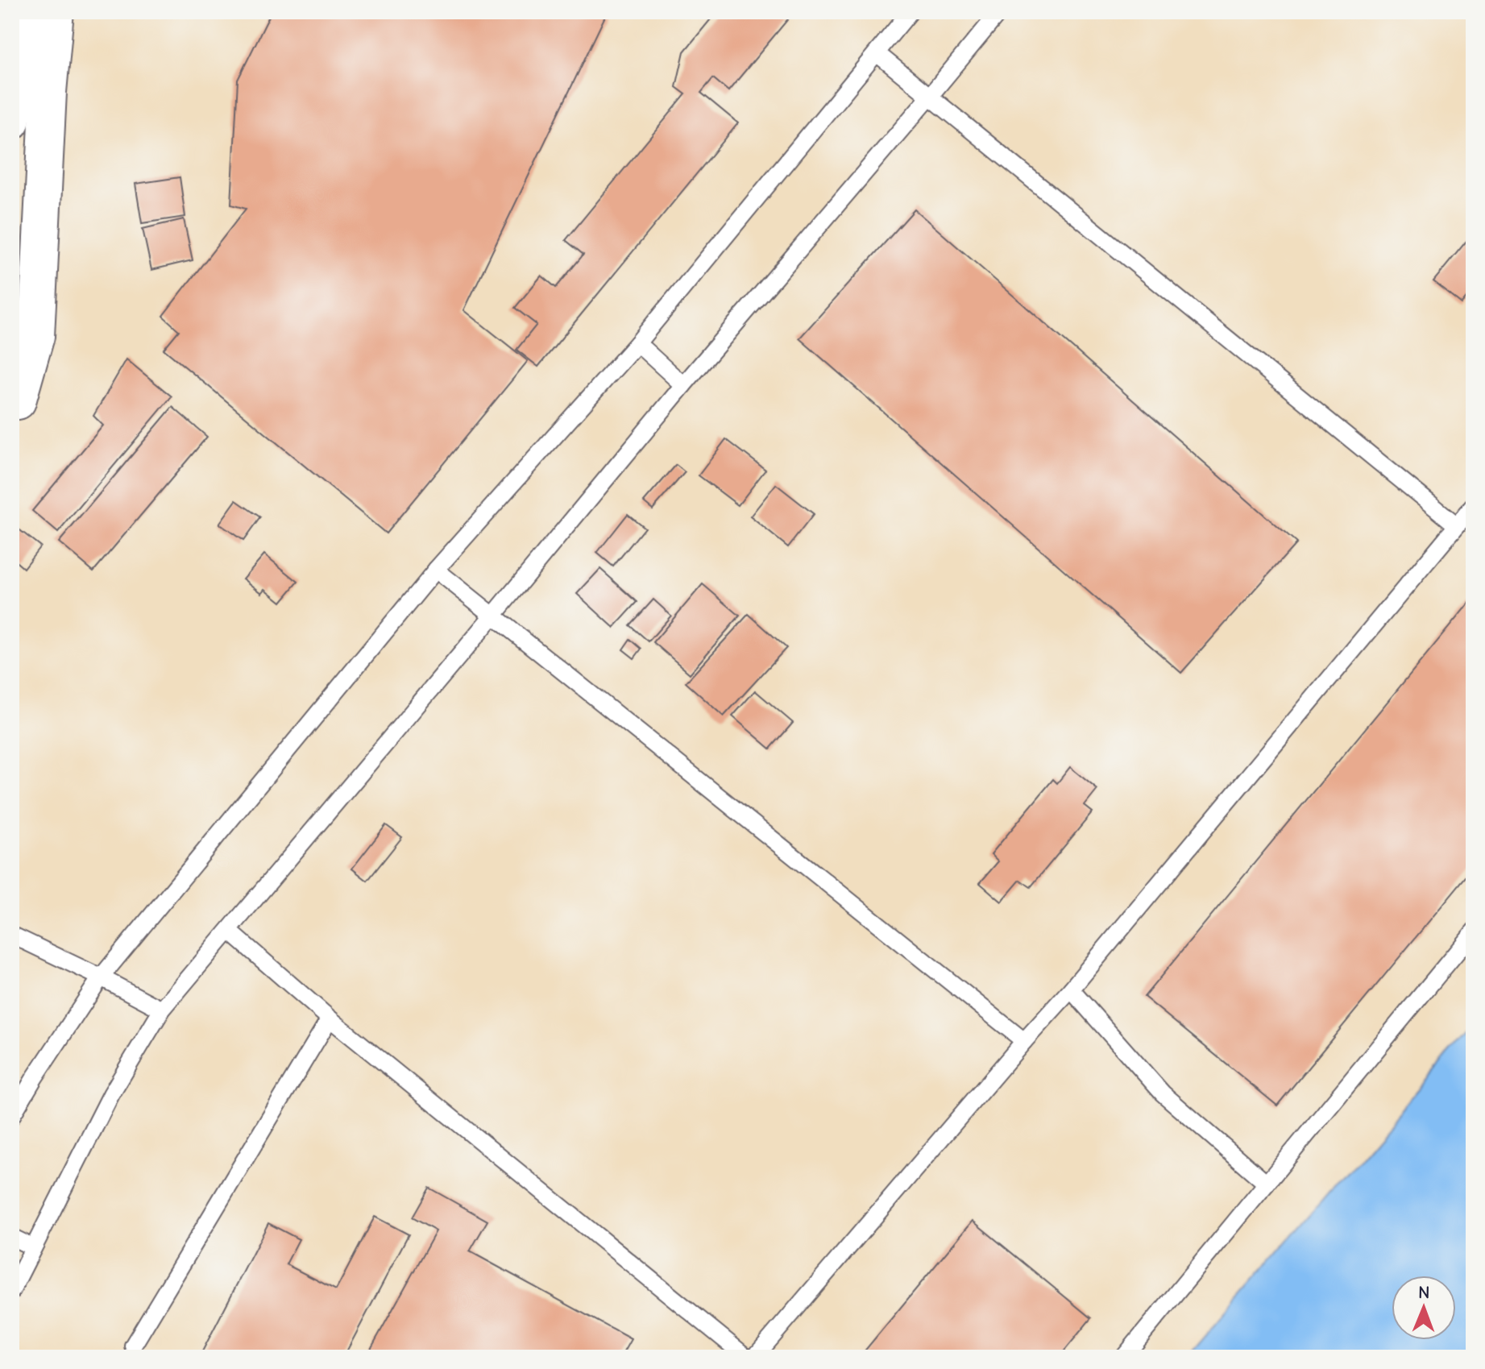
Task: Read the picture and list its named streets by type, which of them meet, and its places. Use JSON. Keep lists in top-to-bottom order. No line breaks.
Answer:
{"north":"top"}
